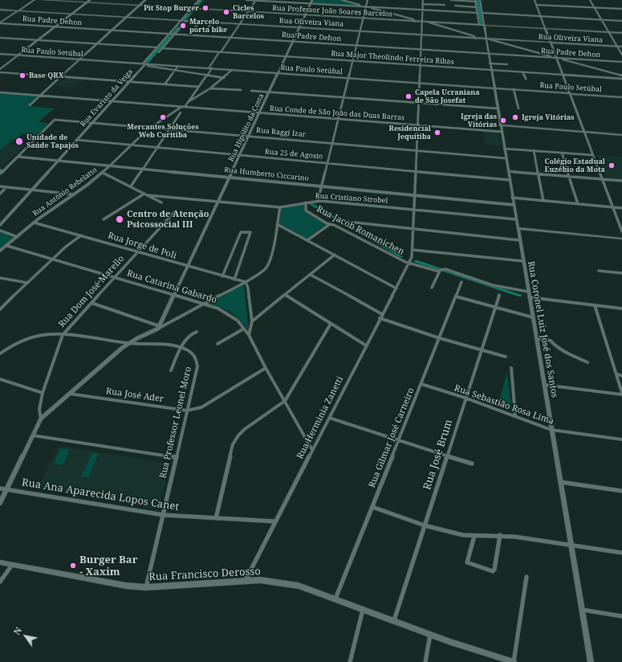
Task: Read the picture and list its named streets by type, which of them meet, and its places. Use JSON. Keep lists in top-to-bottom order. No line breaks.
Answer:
{"streets":{"main road":["Rua Professor João Soares Barcelos","Rua Oliveira Viana","Rua Paulo Setúbal","Rua Coronel Luiz José dos Santos","Rua Francisco Derosso"],"street":["Rua Padre Dehon","Rua Major Theolindo Ferreira Ribas","Rua Evaristo da Veiga","Rua Conde de São João das Duas Barras","Rua Hipólito da Costa","Rua Raggi Izar","Rua 25 de Agosto","Rua Humberto Ciccarino","Rua Antônio Rebelatto","Rua Cristiano Strobel","Rua Jacob Romanichen","Rua Jorge de Poli","Rua Catarina Gabardo","Rua Dom José Marello","Rua José Ader","Rua Sebastião Rosa Lima","Rua Herminia Zanetti","Rua Professor Leonel Moro","Rua Gilmar José Carneiro","Rua José Brum","Rua Ana Aparecida Lopos Canet"]},"crossings":[["Rua Professor João Soares Barcelos","Rua Evaristo da Veiga"],["Rua Professor João Soares Barcelos","Rua Hipólito da Costa"],["Rua Professor João Soares Barcelos","Rua Coronel Luiz José dos Santos"],["Rua Professor João Soares Barcelos","Rua Herminia Zanetti"],["Rua Padre Dehon","Rua Evaristo da Veiga"],["Rua Padre Dehon","Rua Hipólito da Costa"],["Rua Padre Dehon","Rua Coronel Luiz José dos Santos"],["Rua Padre Dehon","Rua Herminia Zanetti"],["Rua Oliveira Viana","Rua Evaristo da Veiga"],["Rua Oliveira Viana","Rua Hipólito da Costa"],["Rua Oliveira Viana","Rua Coronel Luiz José dos Santos"],["Rua Oliveira Viana","Rua Herminia Zanetti"],["Rua Paulo Setúbal","Rua Evaristo da Veiga"],["Rua Paulo Setúbal","Rua Hipólito da Costa"],["Rua Paulo Setúbal","Rua Coronel Luiz José dos Santos"],["Rua Paulo Setúbal","Rua Herminia Zanetti"],["Rua Major Theolindo Ferreira Ribas","Rua Hipólito da Costa"],["Rua Major Theolindo Ferreira Ribas","Rua Coronel Luiz José dos Santos"],["Rua Major Theolindo Ferreira Ribas","Rua Herminia Zanetti"],["Rua Evaristo da Veiga","Rua Conde de São João das Duas Barras"],["Rua Evaristo da Veiga","Rua Raggi Izar"],["Rua Evaristo da Veiga","Rua 25 de Agosto"],["Rua Evaristo da Veiga","Rua Humberto Ciccarino"],["Rua Conde de São João das Duas Barras","Rua Hipólito da Costa"],["Rua Conde de São João das Duas Barras","Rua Antônio Rebelatto"],["Rua Conde de São João das Duas Barras","Rua Coronel Luiz José dos Santos"],["Rua Conde de São João das Duas Barras","Rua Herminia Zanetti"],["Rua Hipólito da Costa","Rua Raggi Izar"],["Rua Hipólito da Costa","Rua 25 de Agosto"],["Rua Hipólito da Costa","Rua Humberto Ciccarino"],["Rua Hipólito da Costa","Rua Cristiano Strobel"],["Rua Hipólito da Costa","Rua Jorge de Poli"],["Rua Hipólito da Costa","Rua Catarina Gabardo"],["Rua Raggi Izar","Rua Humberto Ciccarino"],["Rua Raggi Izar","Rua Antônio Rebelatto"],["Rua Raggi Izar","Rua Coronel Luiz José dos Santos"],["Rua Raggi Izar","Rua Herminia Zanetti"],["Rua 25 de Agosto","Rua Antônio Rebelatto"],["Rua 25 de Agosto","Rua Coronel Luiz José dos Santos"],["Rua 25 de Agosto","Rua Herminia Zanetti"],["Rua Humberto Ciccarino","Rua Antônio Rebelatto"],["Rua Humberto Ciccarino","Rua Coronel Luiz José dos Santos"],["Rua Humberto Ciccarino","Rua Herminia Zanetti"],["Rua Antônio Rebelatto","Rua Jorge de Poli"],["Rua Antônio Rebelatto","Rua Catarina Gabardo"],["Rua Cristiano Strobel","Rua Jacob Romanichen"],["Rua Cristiano Strobel","Rua Coronel Luiz José dos Santos"],["Rua Cristiano Strobel","Rua Herminia Zanetti"],["Rua Jacob Romanichen","Rua Coronel Luiz José dos Santos"],["Rua Jacob Romanichen","Rua Herminia Zanetti"],["Rua Jorge de Poli","Rua Dom José Marello"],["Rua Catarina Gabardo","Rua Dom José Marello"],["Rua Catarina Gabardo","Rua José Ader"],["Rua Catarina Gabardo","Rua Herminia Zanetti"],["Rua Dom José Marello","Rua Professor Leonel Moro"],["Rua Dom José Marello","Rua Ana Aparecida Lopos Canet"],["Rua Coronel Luiz José dos Santos","Rua Sebastião Rosa Lima"],["Rua José Ader","Rua Professor Leonel Moro"],["Rua Sebastião Rosa Lima","Rua Gilmar José Carneiro"],["Rua Sebastião Rosa Lima","Rua José Brum"],["Rua Herminia Zanetti","Rua Ana Aparecida Lopos Canet"],["Rua Herminia Zanetti","Rua Francisco Derosso"],["Rua Professor Leonel Moro","Rua Ana Aparecida Lopos Canet"],["Rua Professor Leonel Moro","Rua Francisco Derosso"],["Rua Gilmar José Carneiro","Rua Francisco Derosso"],["Rua José Brum","Rua Francisco Derosso"]],"places":["Pit Stop Burger","Cicles Barcelos","Marcelo porta bike","Base QRX","Capela Ucraniana de São Josefat","Mercantes Soluções Web Curitiba","Igreja Vitórias","Igreja das Vitórias","Residencial Jequitiba","Unidade de Saúde Tapajós","Colégio Estadual Euzébio da Mota","Centro de Atenção Psicossocial III","Burger Bar - Xaxim"],"north":"top left"}
